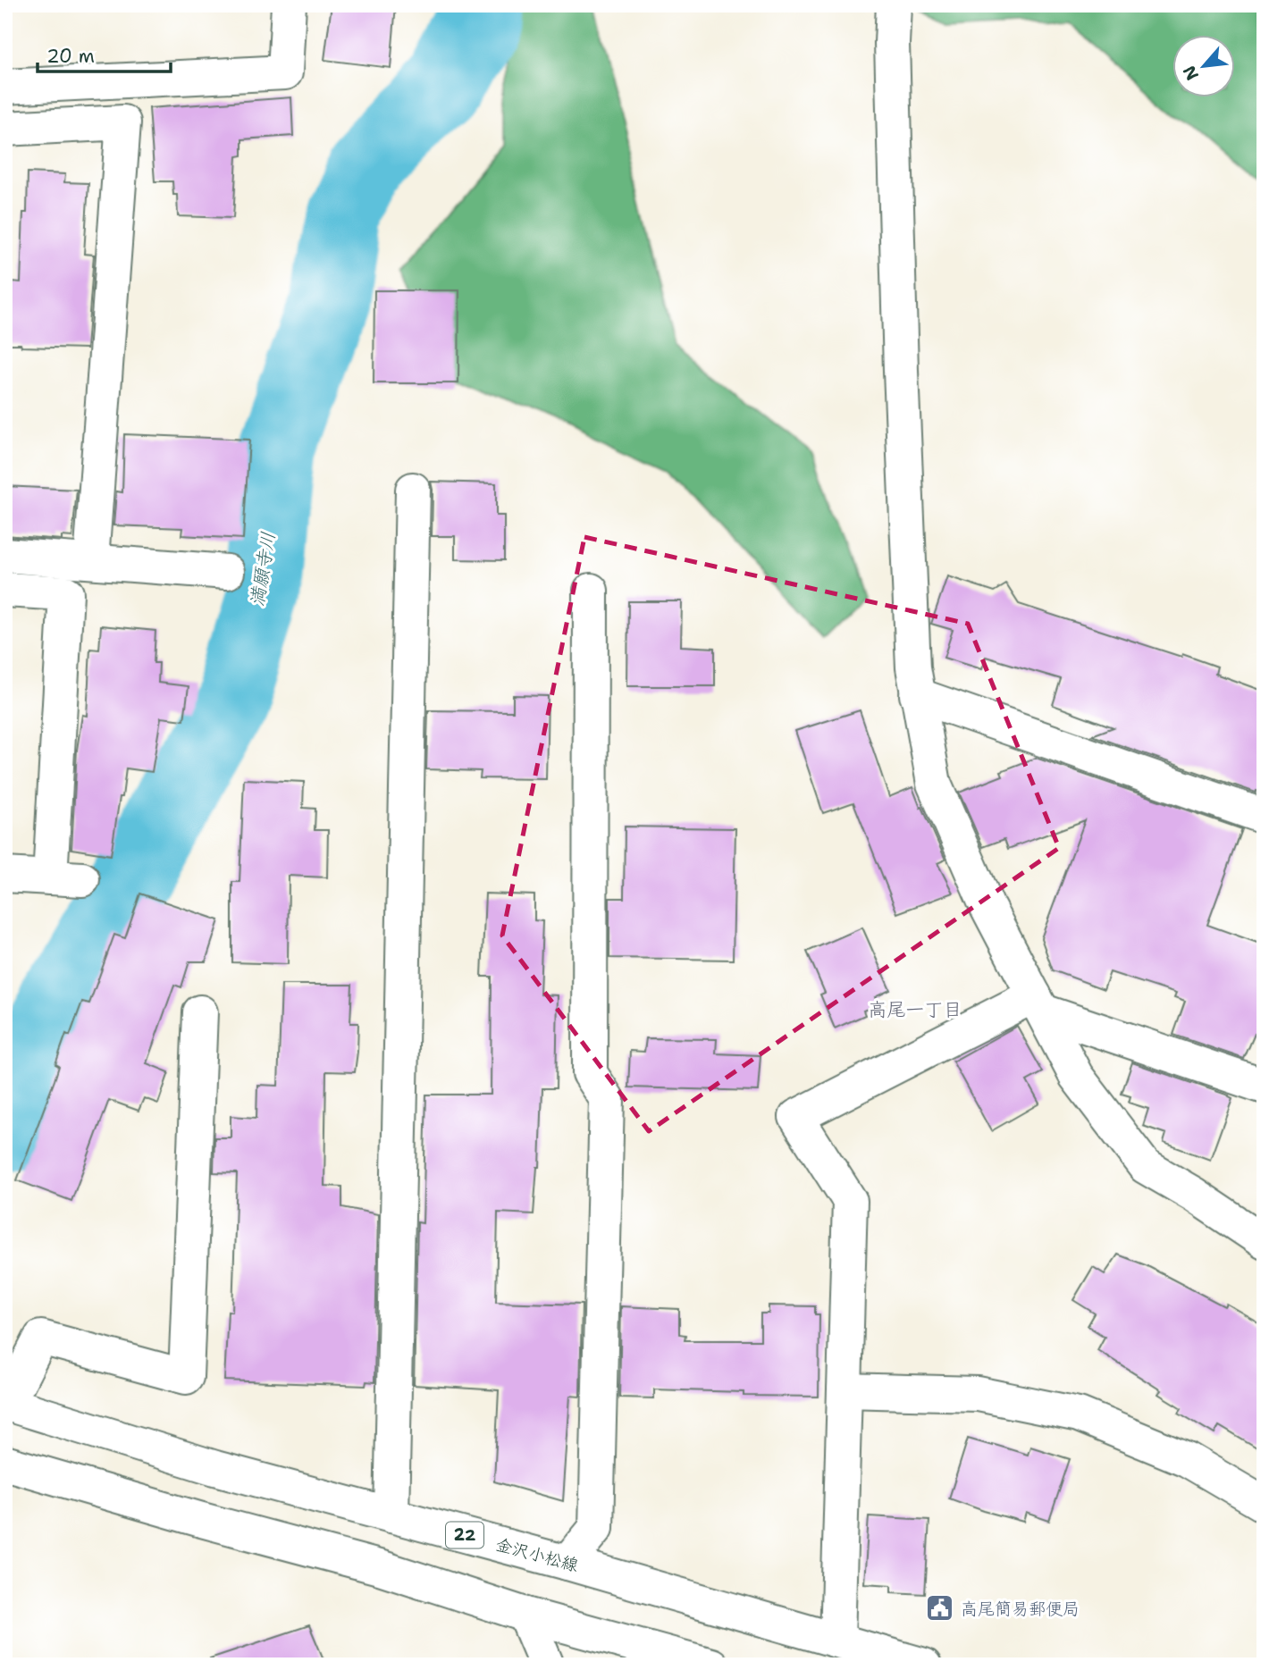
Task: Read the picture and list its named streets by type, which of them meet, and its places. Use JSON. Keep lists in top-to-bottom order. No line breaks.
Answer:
{"streets":{"street":["22","金沢小松線"]},"districts":["高尾一丁目"],"water":["満願寺川"],"places":{"public building":["高尾簡易郵便局"]},"scale_bar":"20 m","north":"bottom left"}
